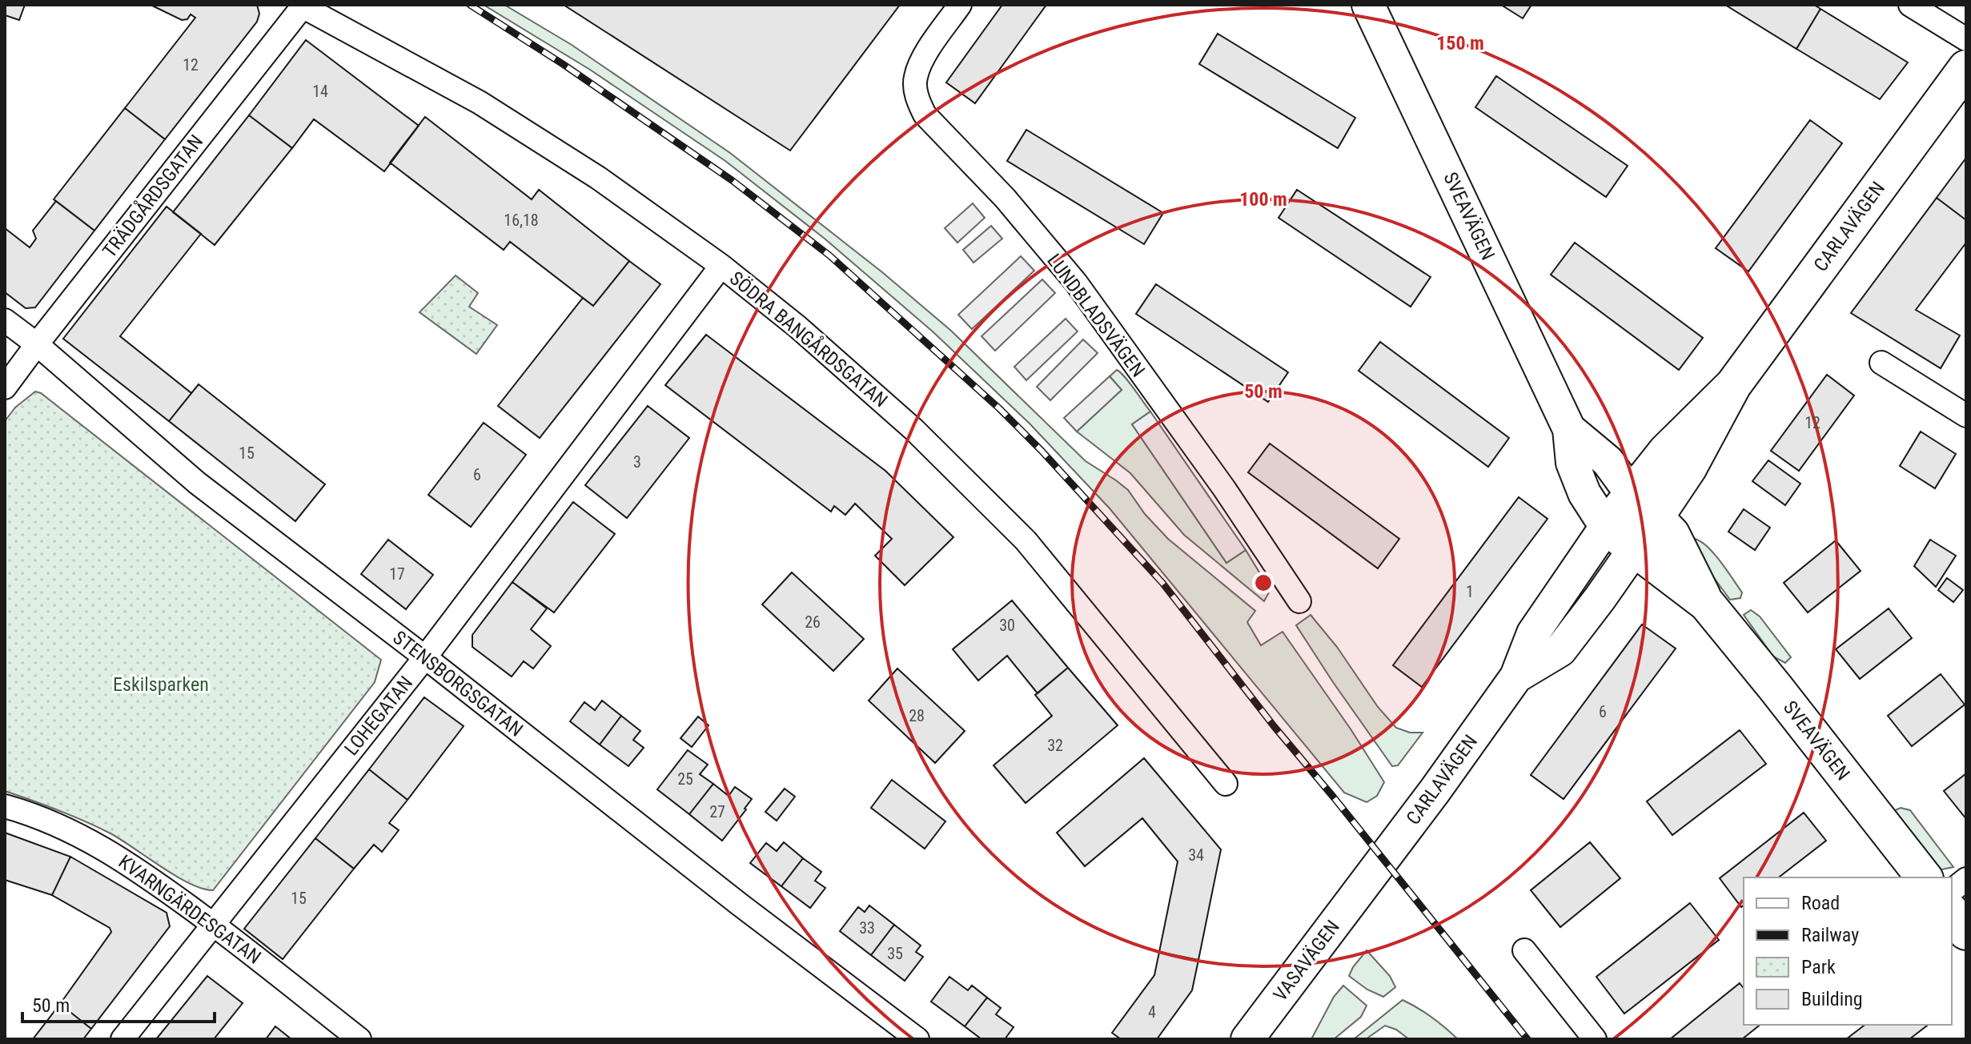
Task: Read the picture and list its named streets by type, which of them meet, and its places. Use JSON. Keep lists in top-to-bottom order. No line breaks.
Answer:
{"streets":{"main road":["SVEAVÄGEN","CARLAVÄGEN","VASAVÄGEN"],"street":["TRÄDGÅRDSGATAN","LUNDBLADSVÄGEN","SÖDRA BANGÅRDSGATAN","STENSBORGSGATAN","LOHEGATAN","KVARNGÄRDESGATAN"]},"crossings":[["TRÄDGÅRDSGATAN","SÖDRA BANGÅRDSGATAN"],["TRÄDGÅRDSGATAN","STENSBORGSGATAN"],["SVEAVÄGEN","CARLAVÄGEN"],["CARLAVÄGEN","VASAVÄGEN"],["SÖDRA BANGÅRDSGATAN","LOHEGATAN"],["STENSBORGSGATAN","LOHEGATAN"],["LOHEGATAN","KVARNGÄRDESGATAN"]],"parks":["Eskilsparken"],"house_numbers":["12","14","16,18","12","15","3","6","17","1","26","30","6","28","32","25","27","34","15","33","35","4"],"legend":["Road","Railway","Park","Building"],"scale_bar":"50 m","rings":["150 m","100 m","50 m"]}
